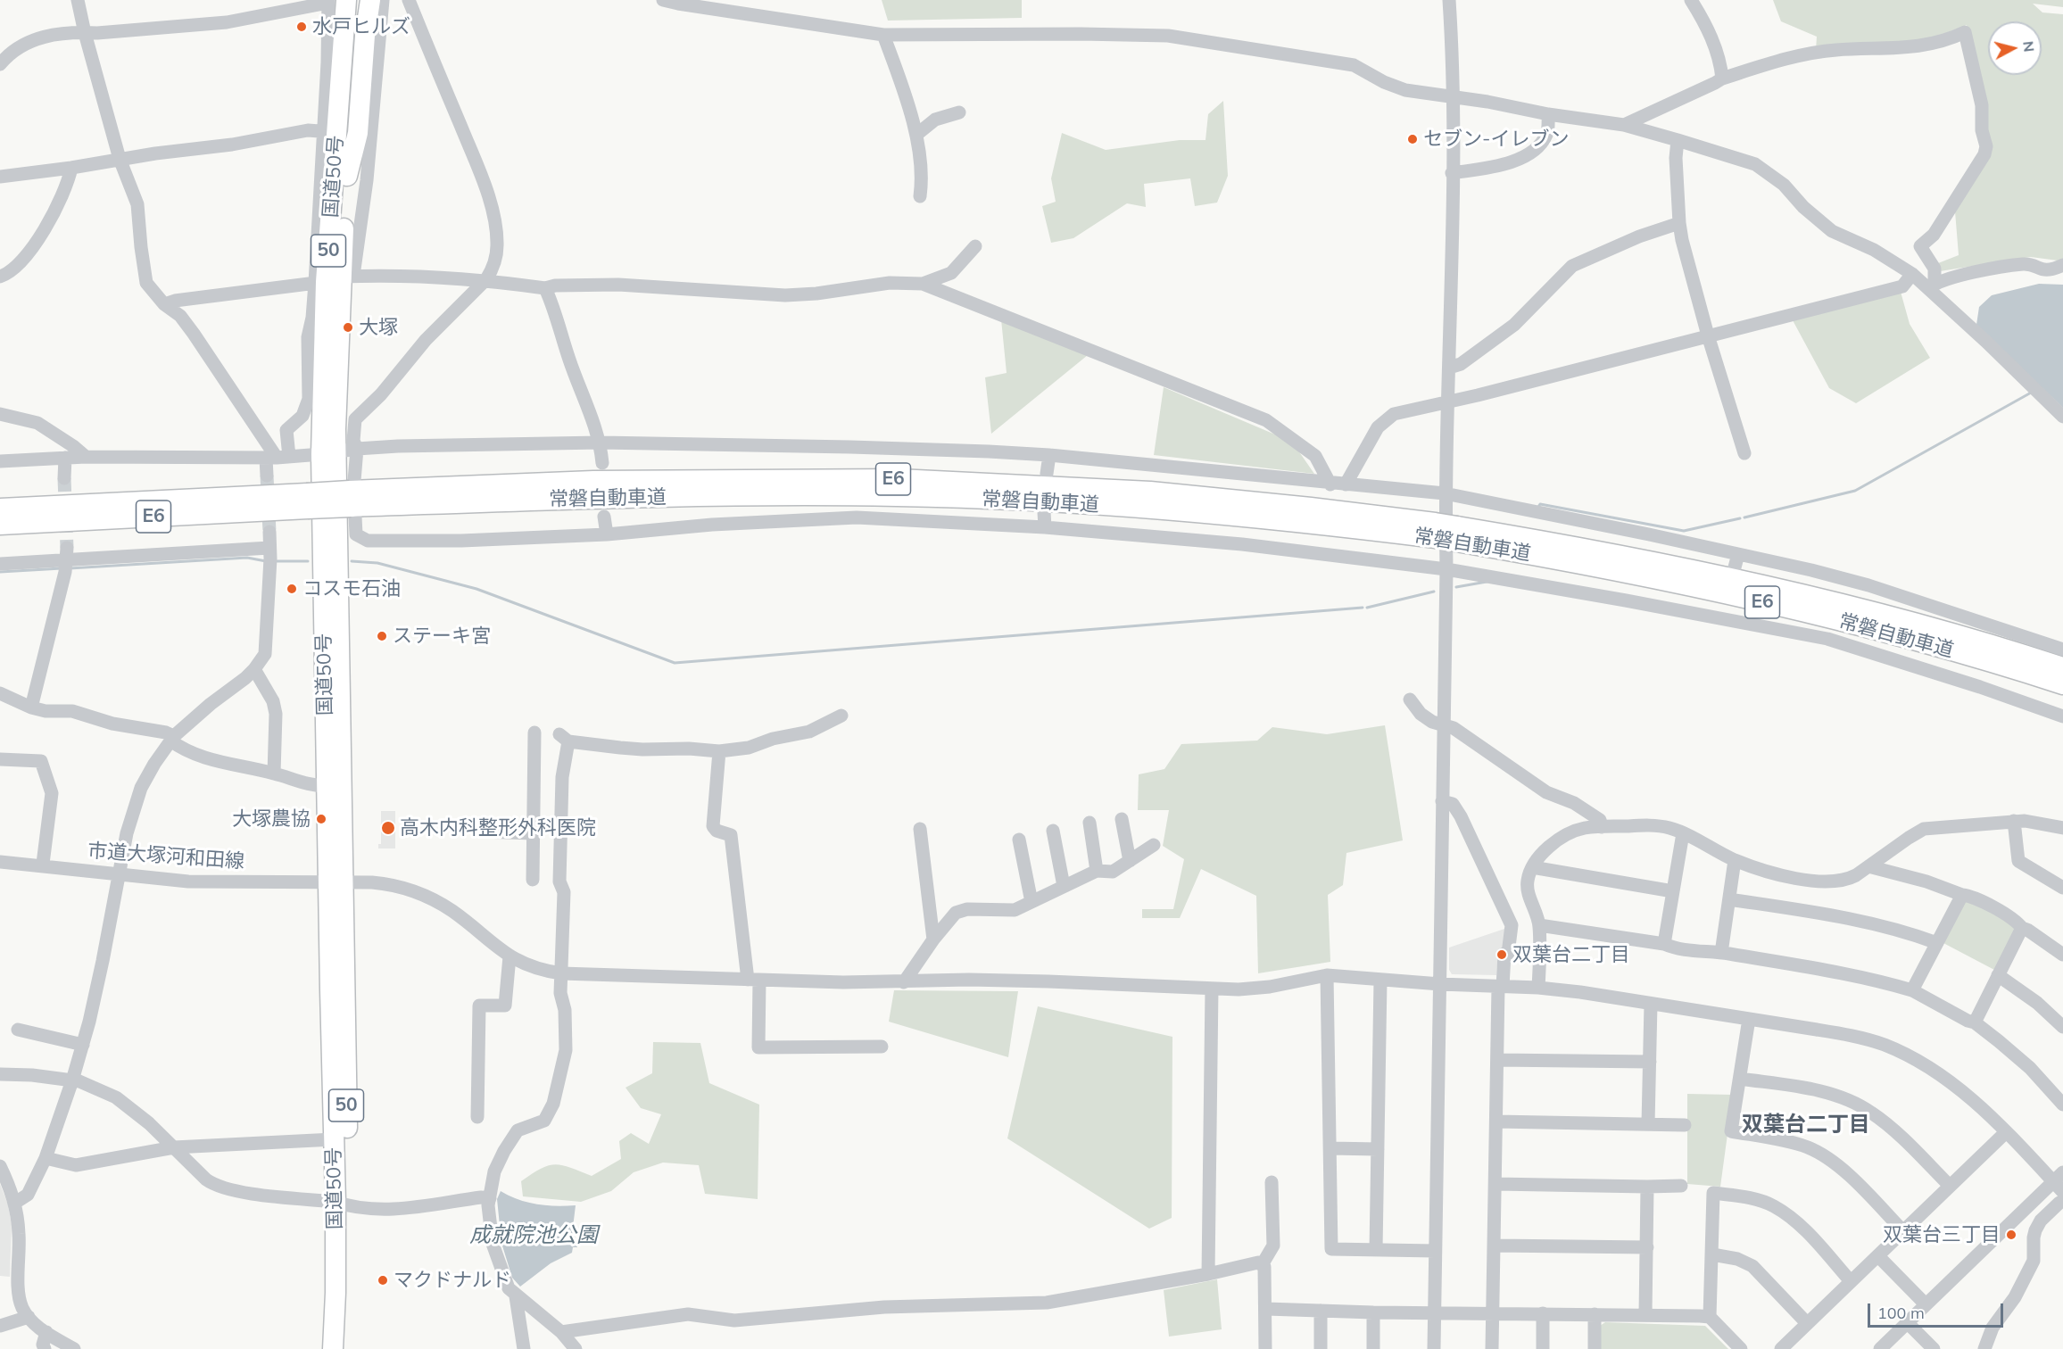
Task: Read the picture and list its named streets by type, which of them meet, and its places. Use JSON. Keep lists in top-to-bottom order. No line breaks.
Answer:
{"streets":{"highway":["国道50号","50","E6","常磐自動車道"],"street":["市道大塚河和田線"]},"crossings":[["国道50号","市道大塚河和田線"]],"districts":["双葉台二丁目"],"water":["成就院池公園"],"places":["水戸ヒルズ","セブン-イレブン","大塚","コスモ石油","ステーキ宮","大塚農協","高木内科整形外科医院","双葉台二丁目","双葉台三丁目","マクドナルド"],"scale_bar":"100 m","north":"right"}
